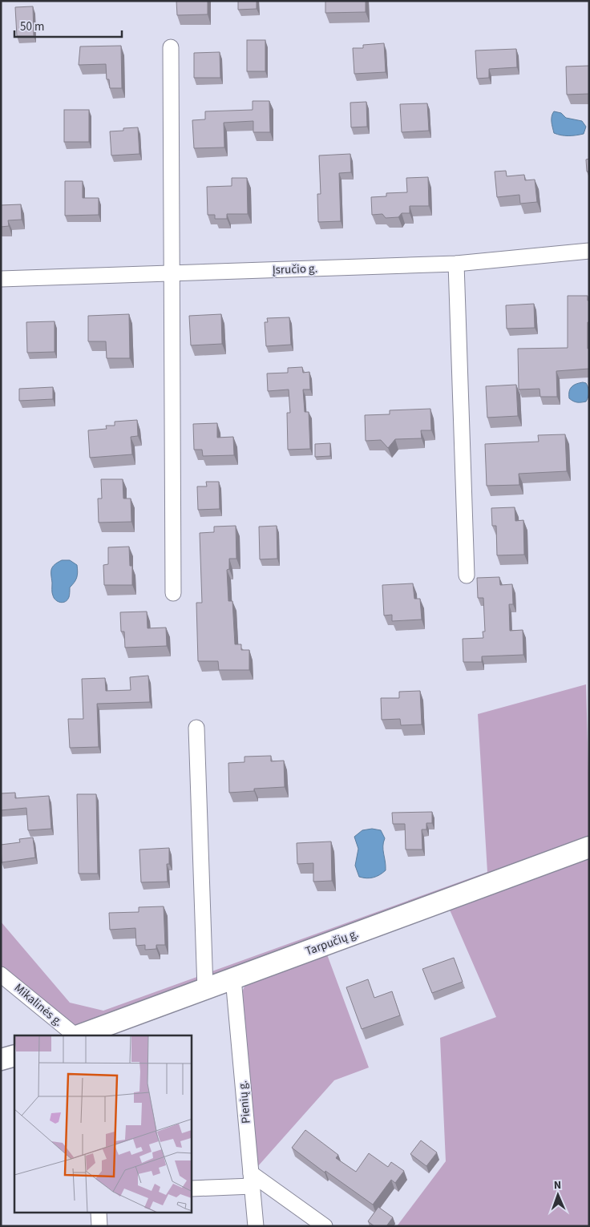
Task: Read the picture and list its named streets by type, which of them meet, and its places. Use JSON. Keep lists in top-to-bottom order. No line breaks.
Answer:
{"streets":{"main road":["Tarpučių g."],"street":["Įsručio g.","Mikalinės g.","Pienių g."]},"crossings":[["Tarpučių g.","Pienių g."]],"scale_bar":"50 m","north":"top"}
